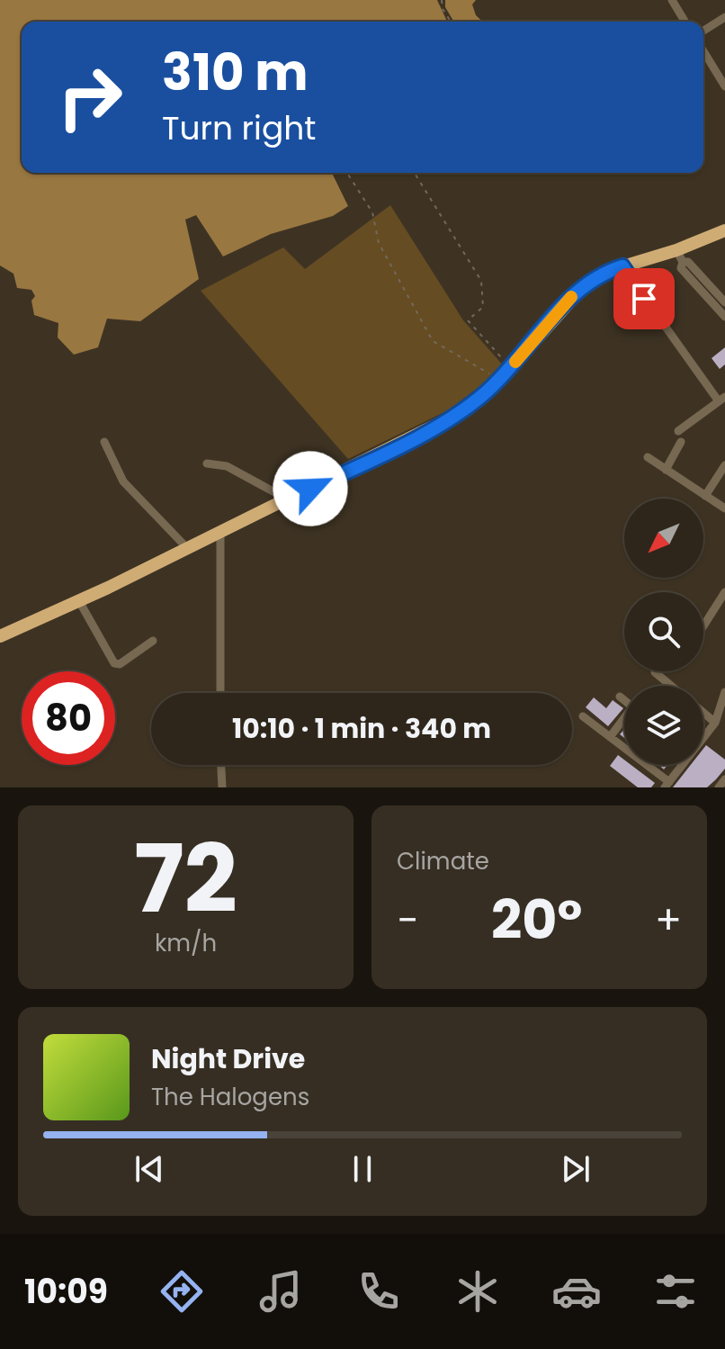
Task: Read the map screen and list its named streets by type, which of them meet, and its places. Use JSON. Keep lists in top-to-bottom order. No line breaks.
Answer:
{"north":"bottom left","page":{"turn":["310 m","Turn right"],"limit":"80","trip":"10:10 · 1 min · 340 m","tile":[["72","km/h"],"Climate"],"heat":["−","20°","+"],"song":["Night Drive","The Halogens"],"tabs":"10:09"}}
